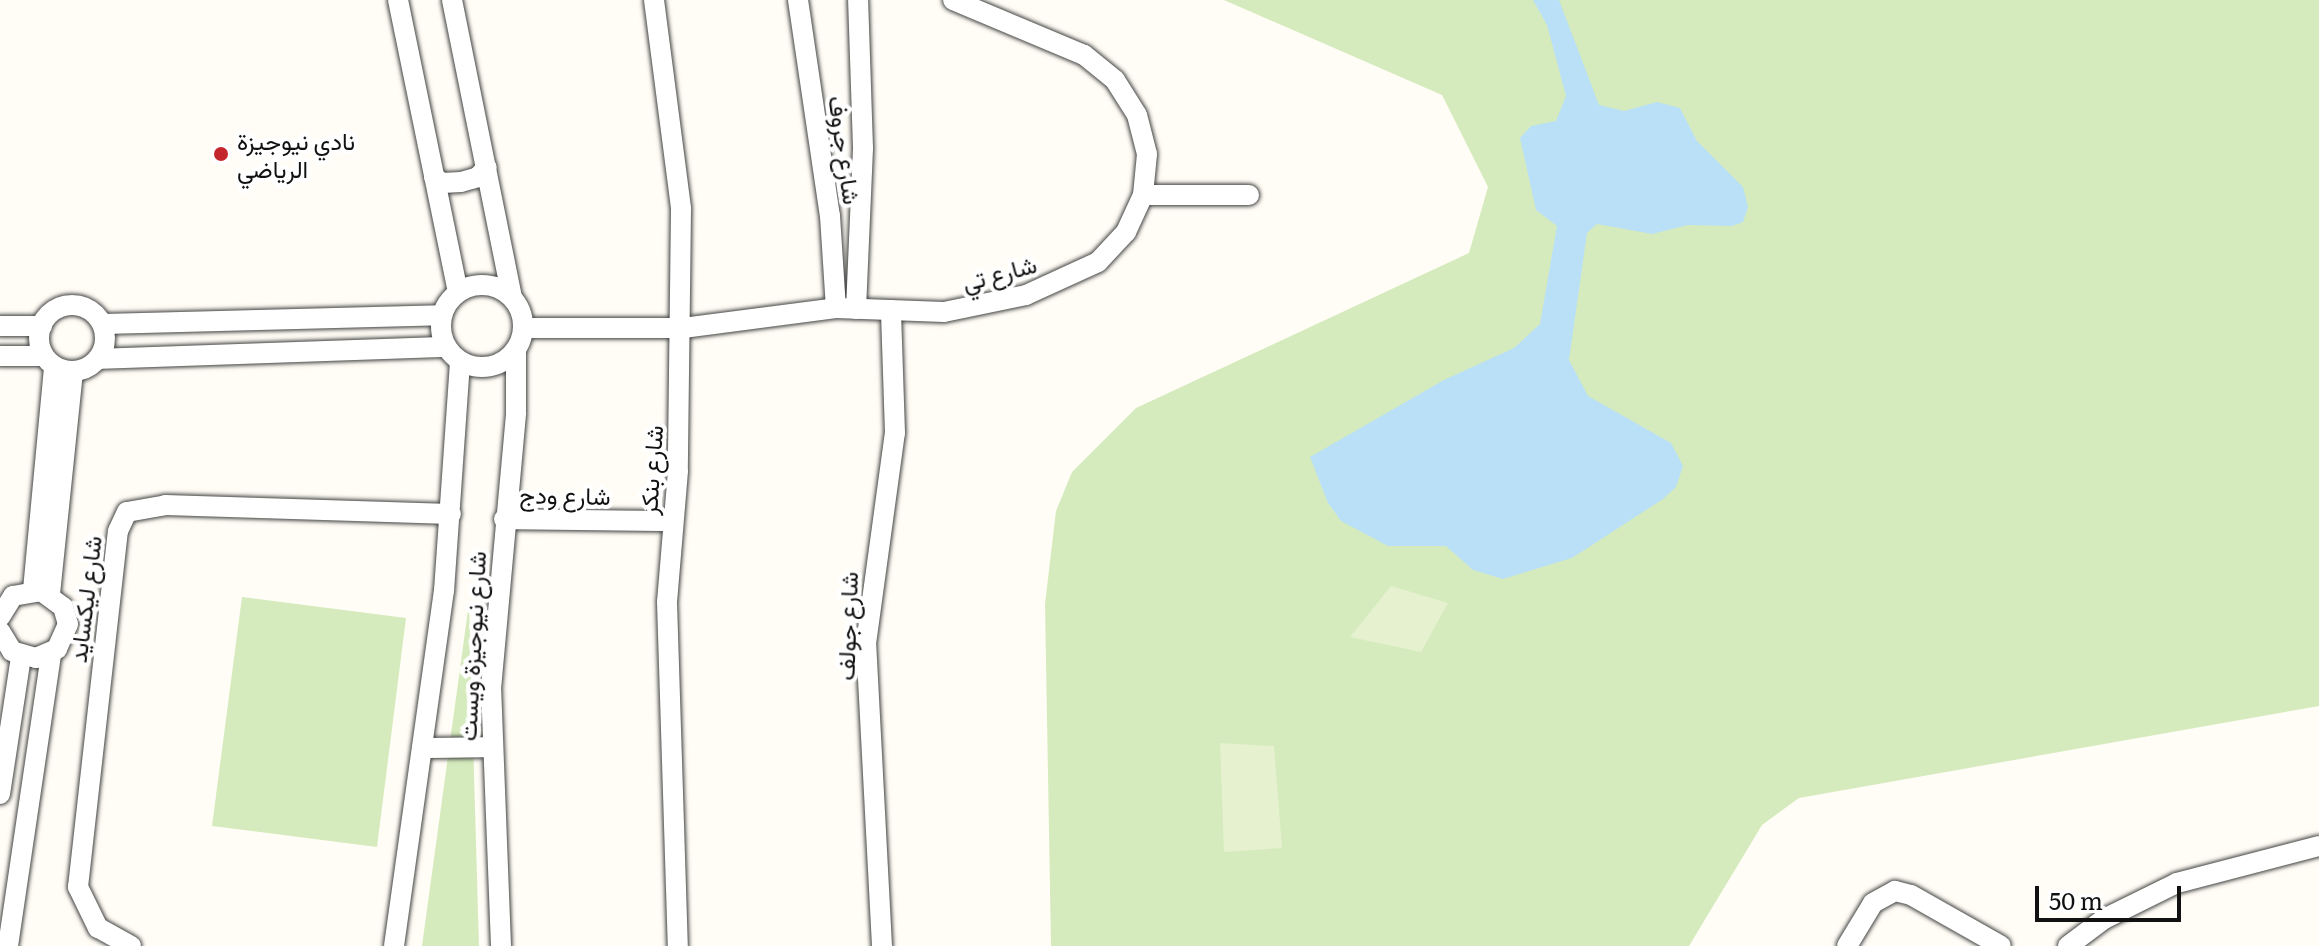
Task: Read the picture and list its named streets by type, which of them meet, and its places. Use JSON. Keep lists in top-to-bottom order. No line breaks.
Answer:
{"streets":{"street":["شارع جروف","شارع تي","شارع بنكر","شارع ودج","شارع ليكسايد","شارع جولف","شارع نيوجيزة ويست"]},"crossings":[["شارع جروف","شارع تي"],["شارع تي","شارع بنكر"],["شارع تي","شارع جولف"],["شارع تي","شارع نيوجيزة ويست"],["شارع بنكر","شارع ودج"],["شارع ودج","شارع نيوجيزة ويست"],["شارع ليكسايد","شارع نيوجيزة ويست"]],"places":["نادي نيوجيزة الرياضي"],"scale_bar":"50 m"}
